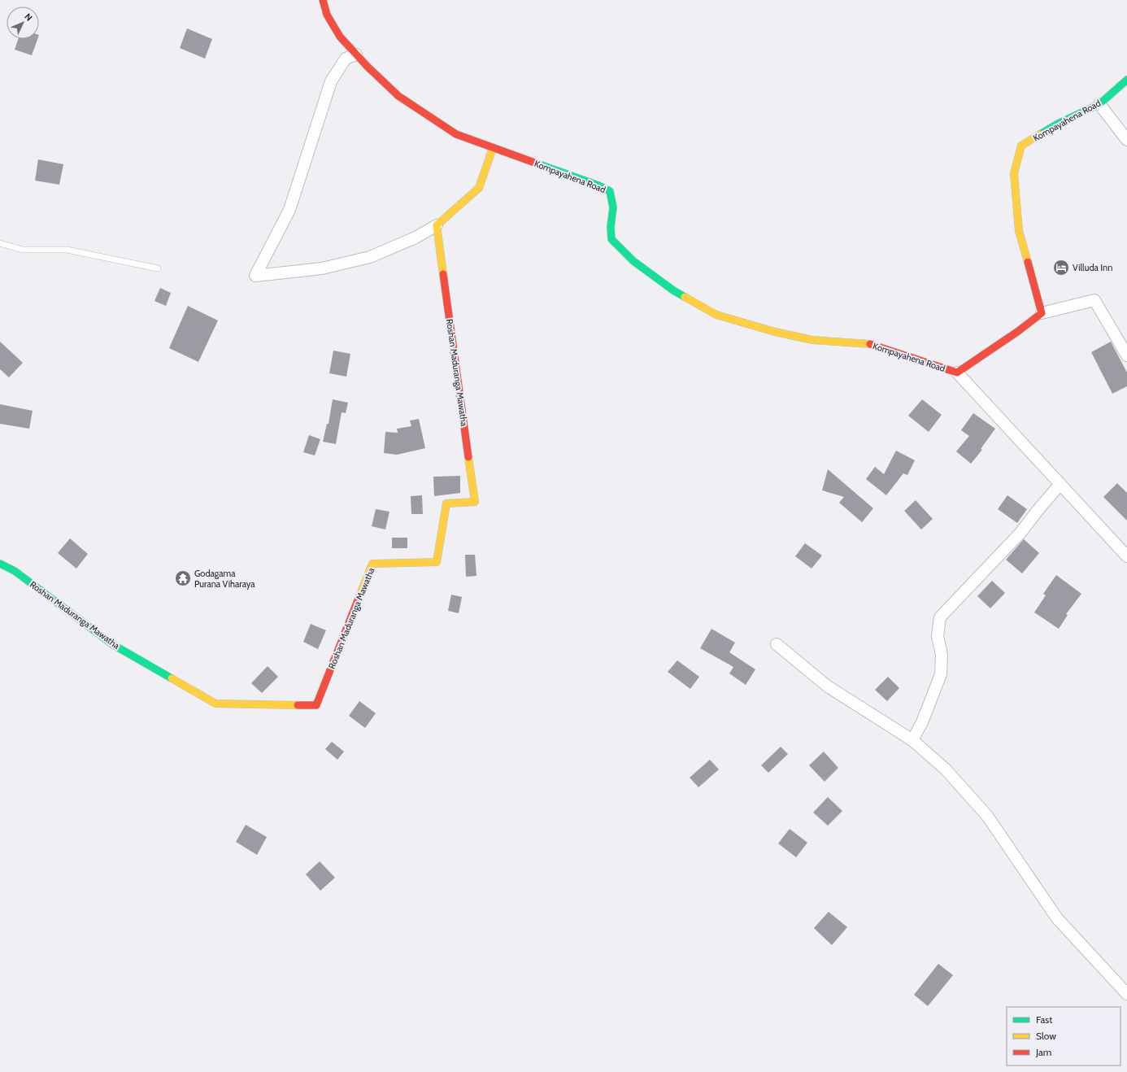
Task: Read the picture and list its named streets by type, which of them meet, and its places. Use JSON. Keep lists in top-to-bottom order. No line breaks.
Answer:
{"streets":{"street":["Kompayahena Road","Roshan Maduranga Mawatha"]},"places":{"hotel":["Villuda Inn"],"temple":["Godagama Purana Viharaya"]},"legend":["Fast","Slow","Jam"],"north":"top right"}
